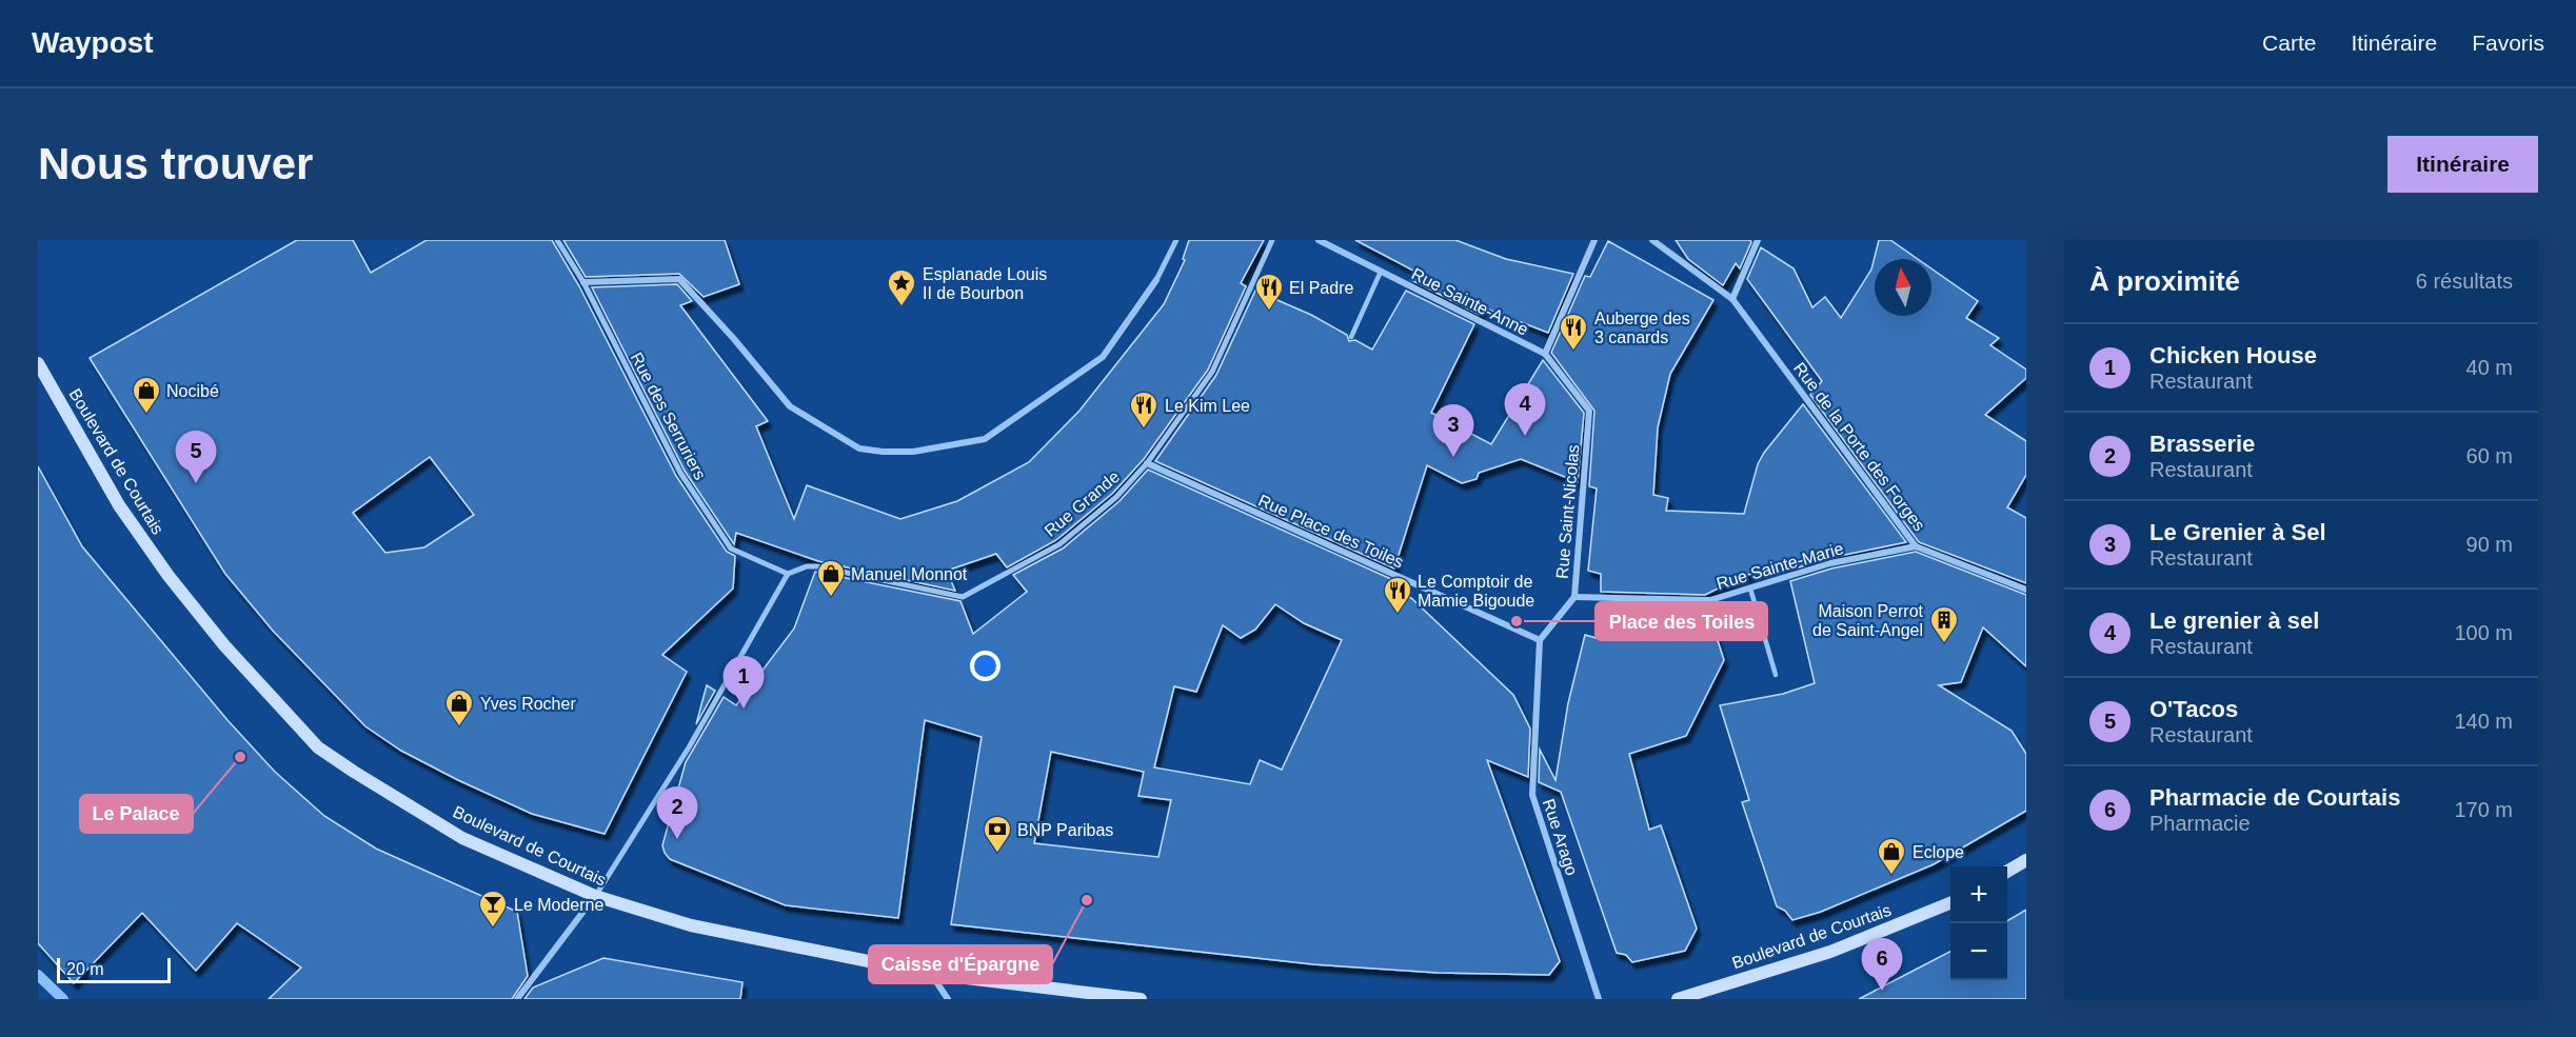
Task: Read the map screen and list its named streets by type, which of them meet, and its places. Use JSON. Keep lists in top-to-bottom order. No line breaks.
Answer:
{"streets":{"main road":["Boulevard de Courtais"],"street":["Rue Sainte-Anne","Rue des Serruriers","Rue de la Porte des Forges","Rue Grande","Rue Saint-Nicolas","Rue Place des Toiles","Rue Sainte-Marie","Rue Arago"]},"crossings":[["Rue Sainte-Anne","Rue Saint-Nicolas"],["Rue des Serruriers","Rue Grande"],["Rue de la Porte des Forges","Rue Sainte-Marie"],["Rue Grande","Rue Place des Toiles"],["Rue Saint-Nicolas","Rue Place des Toiles"],["Rue Saint-Nicolas","Rue Sainte-Marie"],["Rue Saint-Nicolas","Rue Arago"],["Rue Place des Toiles","Rue Arago"]],"places":{"place":["Esplanade Louis II de Bourbon"],"restaurant":["El Padre","Auberge des 3 canards","Le Kim Lee","Le Comptoir de Mamie Bigoude"],"shop":["Nocibé","Manuel Monnot","Yves Rocher","Eclope"],"other":["Place des Toiles","Le Palace","Caisse d'Épargne"],"building":["Maison Perrot de Saint-Angel"],"bank":["BNP Paribas"],"bar":["Le Moderne"]},"scale_bar":"20 m","north":"top","page":{"header":"Waypost","nav":["Carte","Itinéraire","Favoris"],"buttons":"Itinéraire","title":"Nous trouver","heading":["À proximité","6 résultats"],"list":[{"mark":"1","name":"Chicken House","note":"Restaurant","value":"40 m"},{"mark":"2","name":"Brasserie","note":"Restaurant","value":"60 m"},{"mark":"3","name":"Le Grenier à Sel","note":"Restaurant","value":"90 m"},{"mark":"4","name":"Le grenier à sel","note":"Restaurant","value":"100 m"},{"mark":"5","name":"O'Tacos","note":"Restaurant","value":"140 m"},{"mark":"6","name":"Pharmacie de Courtais","note":"Pharmacie","value":"170 m"}],"pins":["4","3","5","1","2","6"],"map_buttons":["+","−"],"scale":"20 m"}}
